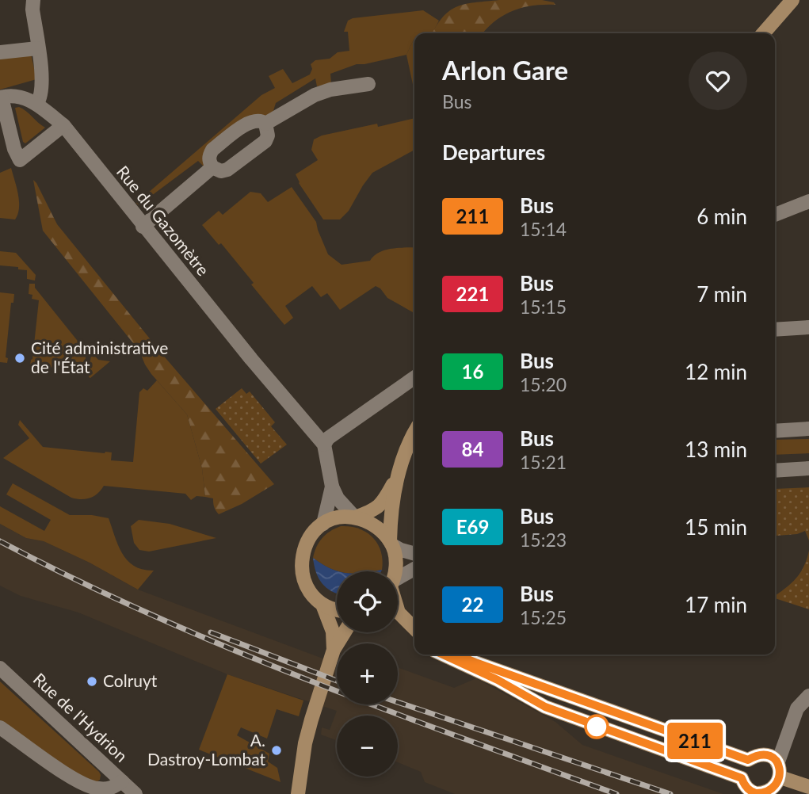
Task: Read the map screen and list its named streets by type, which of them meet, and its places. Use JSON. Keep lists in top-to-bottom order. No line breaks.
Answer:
{"streets":{"street":["Rue du Gazomètre","Rue de l'Hydrion"]},"places":["Cité administrative de l'État","Colruyt","A. Dastroy-Lombat"],"lines":["bus line 211"],"page":{"on_map":"211","heading":[["Arlon Gare","Bus"],"Departures"],"list":[{"mark":"211","name":"Bus","note":"15:14","value":"6 min"},{"mark":"221","name":"Bus","note":"15:15","value":"7 min"},{"mark":"16","name":"Bus","note":"15:20","value":"12 min"},{"mark":"84","name":"Bus","note":"15:21","value":"13 min"},{"mark":"E69","name":"Bus","note":"15:23","value":"15 min"},{"mark":"22","name":"Bus","note":"15:25","value":"17 min"}],"map_buttons":["+","−"]}}
